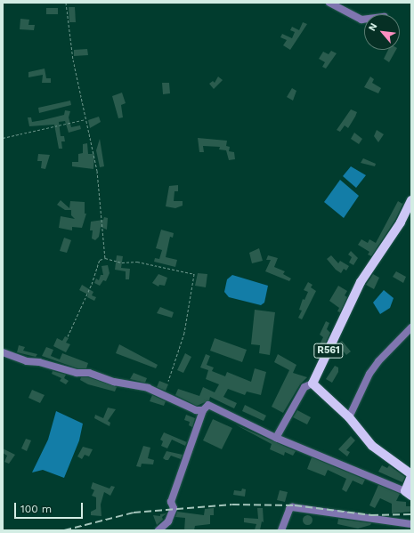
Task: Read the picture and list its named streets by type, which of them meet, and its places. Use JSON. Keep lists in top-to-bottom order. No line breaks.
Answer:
{"streets":{"main road":["R561"]},"scale_bar":"100 m","north":"top left"}
